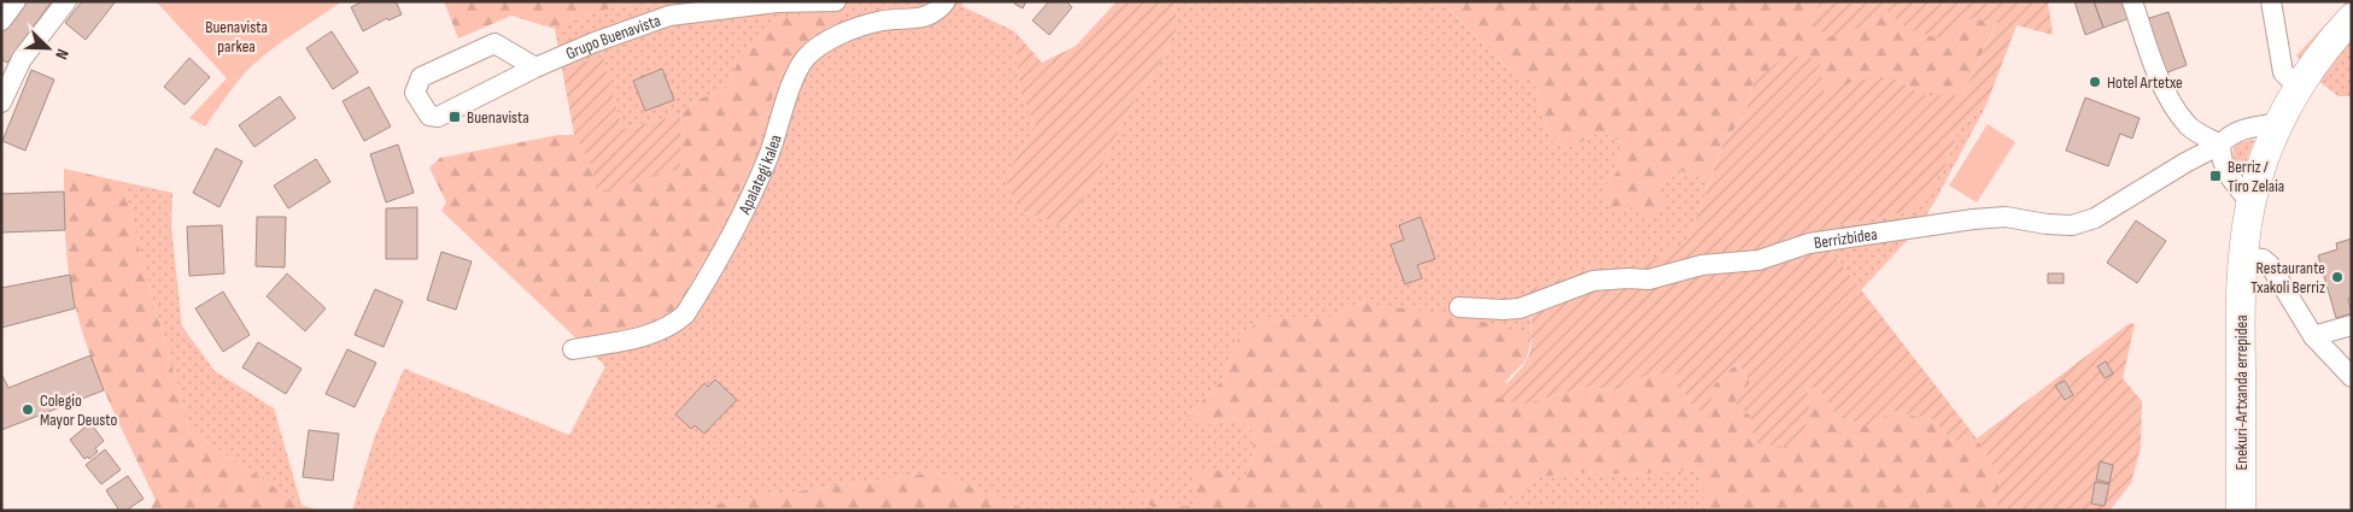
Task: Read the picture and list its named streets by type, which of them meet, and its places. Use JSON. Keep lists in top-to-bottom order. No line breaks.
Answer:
{"streets":{"street":["Grupo Buenavista","Apalategi kalea","Berrizbidea","Enekuri-Artxanda errepidea"]},"crossings":[["Berrizbidea","Enekuri-Artxanda errepidea"]],"parks":["Buenavista parkea"],"places":{"other":["Hotel Artetxe","Restaurante Txakoli Berriz","Colegio Mayor Deusto"],"transit":["Buenavista","Berriz / Tiro Zelaia"]},"north":"bottom right"}
